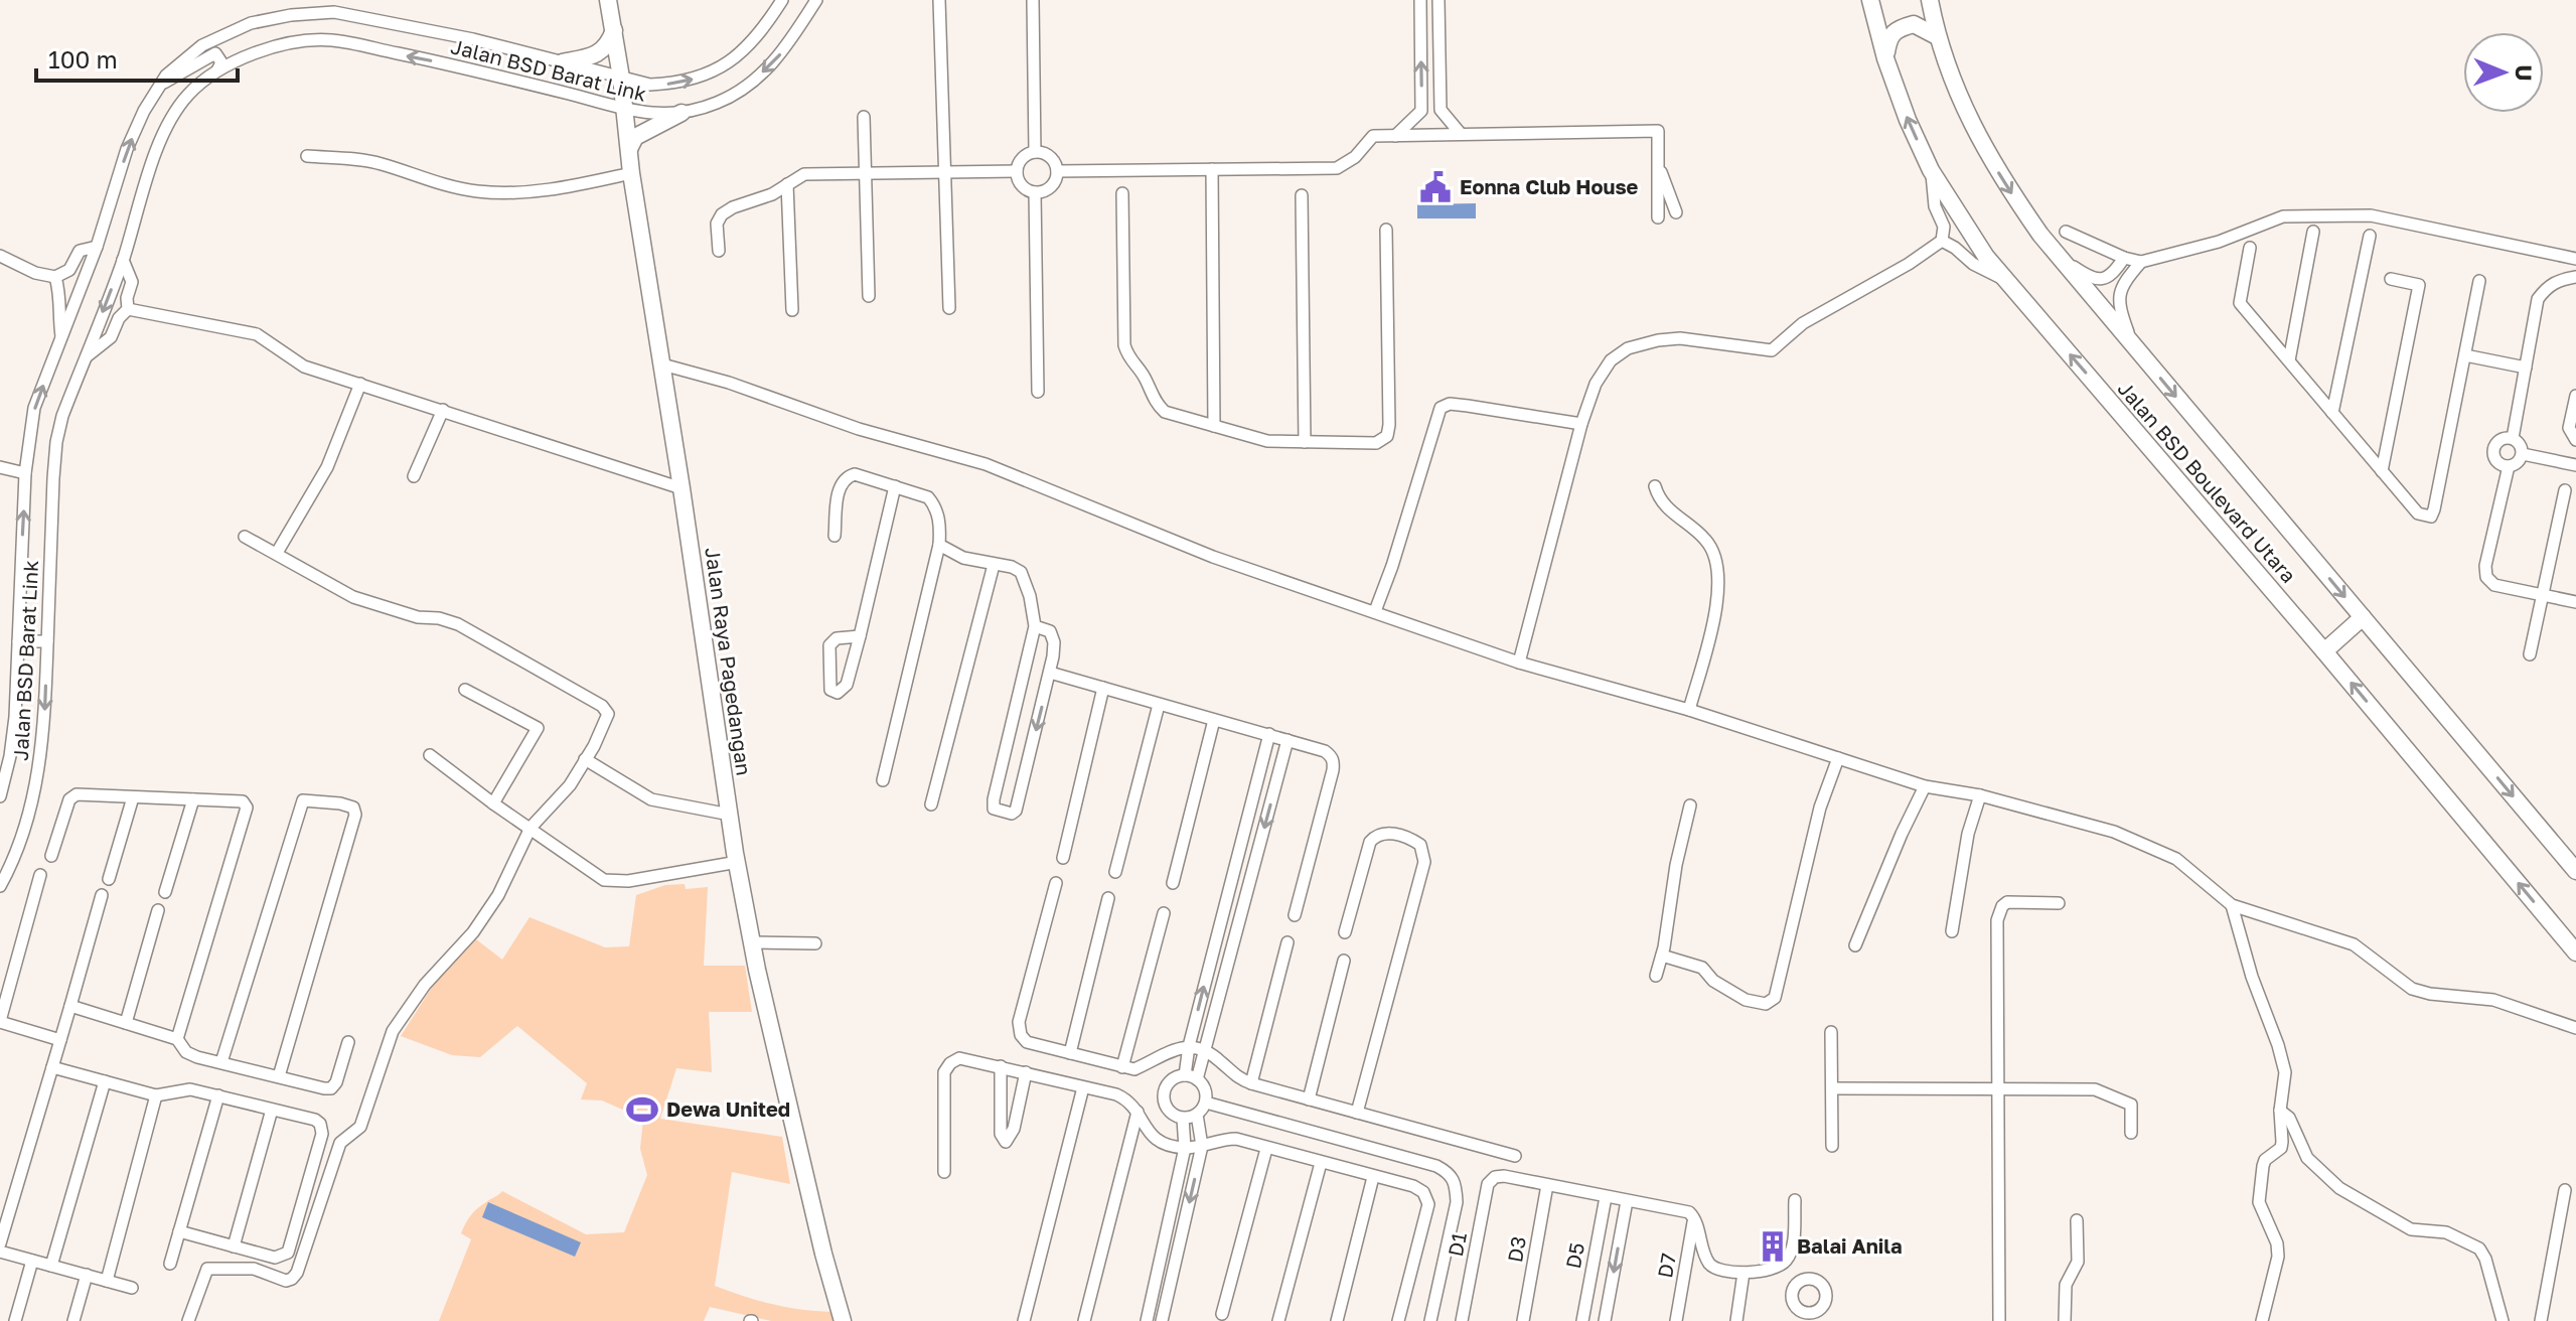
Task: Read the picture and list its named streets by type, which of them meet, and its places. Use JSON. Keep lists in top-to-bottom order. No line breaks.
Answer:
{"streets":{"main road":["Jalan BSD Boulevard Utara","Jalan Raya Pagedangan"],"street":["Jalan BSD Barat Link","D1","D3","D5","D7"]},"crossings":[["Jalan BSD Barat Link","Jalan Raya Pagedangan"],["D1","D3"]],"places":{"public building":["Eonna Club House"],"sports":["Dewa United"],"building":["Balai Anila"]},"scale_bar":"100 m","north":"right"}
